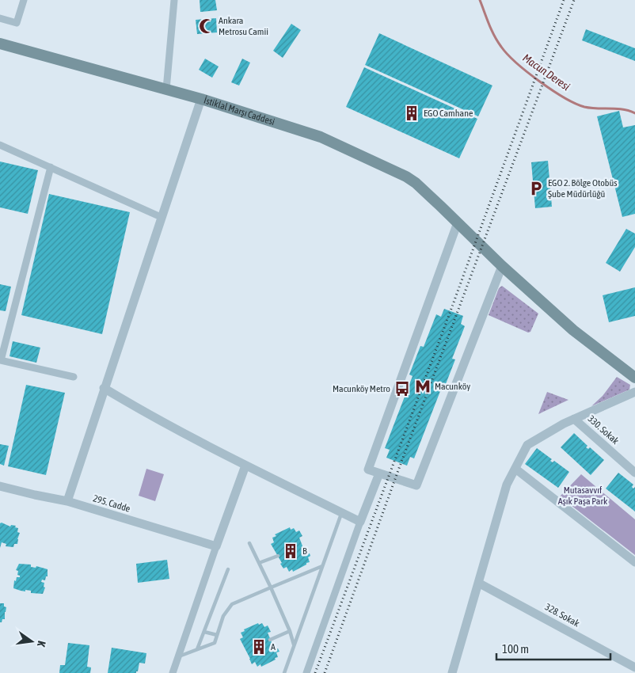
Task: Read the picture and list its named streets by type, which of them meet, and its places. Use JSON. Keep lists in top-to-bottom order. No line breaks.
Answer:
{"streets":{"main road":["İstiklal Marşı Caddesi"],"street":["330. Sokak","295. Cadde","328. Sokak"]},"water":["Macun Deresi"],"parks":["Mutasavvıf Aşık Paşa Park"],"places":{"mosque":["Ankara Metrosu Camii"],"building":["EGO Camhane","B","A"],"parking":["EGO 2. Bölge Otobüs Şube Müdürlüğü"],"metro station":["Macunköy"],"bus stop":["Macunköy Metro"]},"scale_bar":"100 m","north":"right"}
